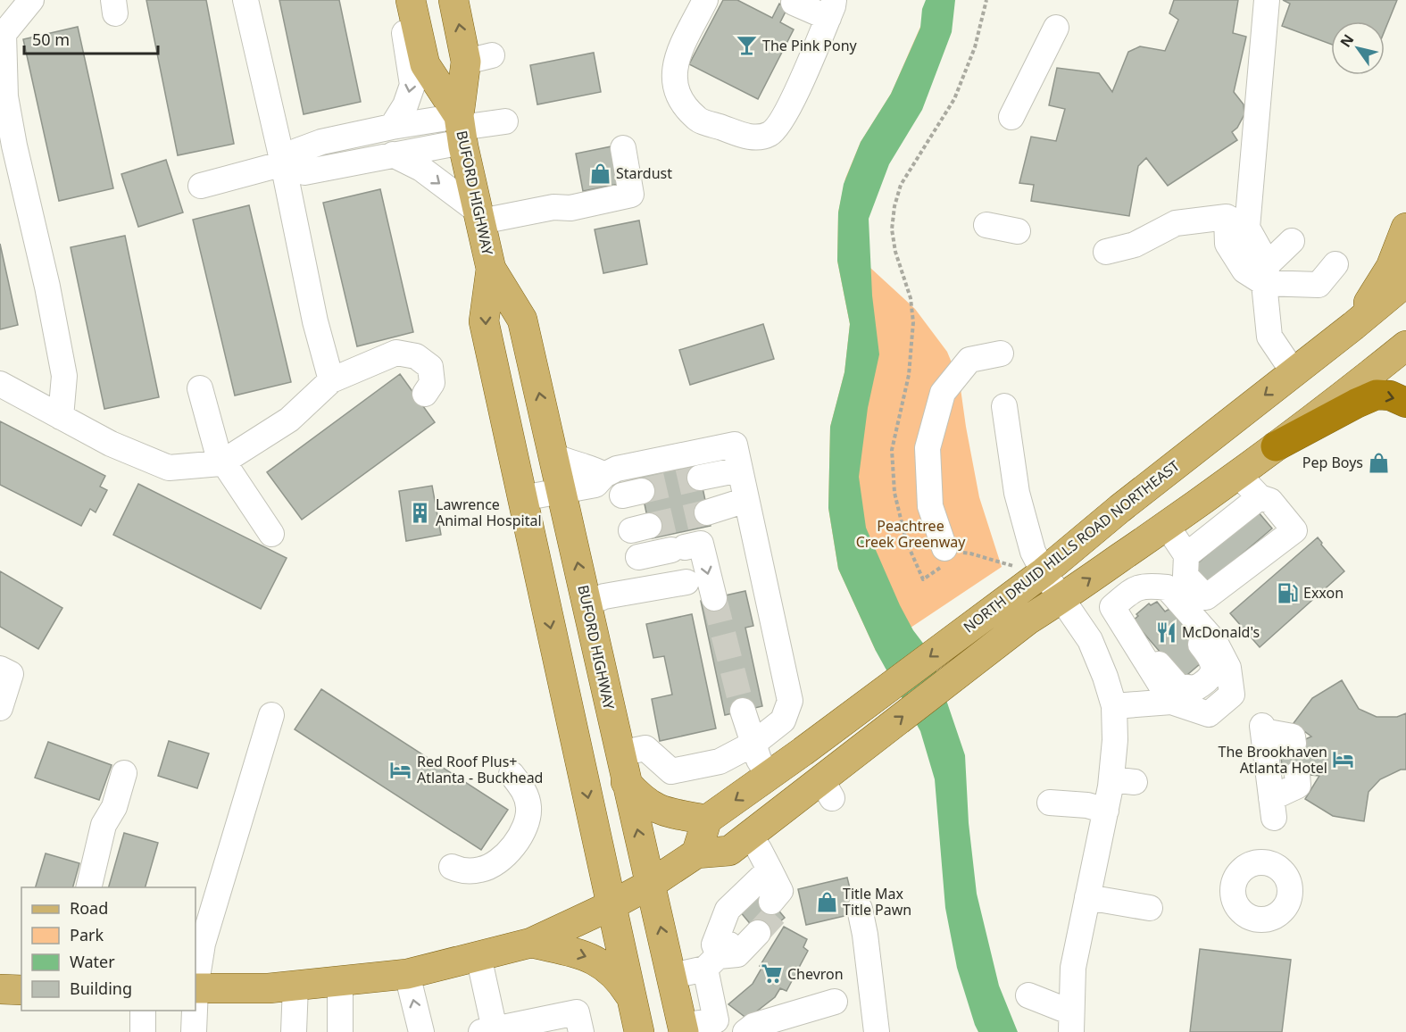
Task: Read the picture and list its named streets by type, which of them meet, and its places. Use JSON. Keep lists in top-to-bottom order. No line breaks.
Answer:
{"streets":{"main road":["BUFORD HIGHWAY","NORTH DRUID HILLS ROAD NORTHEAST"]},"parks":["Peachtree Creek Greenway"],"places":{"bar":["The Pink Pony"],"shop":["Stardust","Pep Boys","Title Max Title Pawn"],"building":["Lawrence Animal Hospital"],"fuel station":["Exxon"],"restaurant":["McDonald's"],"hotel":["The Brookhaven Atlanta Hotel","Red Roof Plus+ Atlanta - Buckhead"],"supermarket":["Chevron"]},"legend":["Road","Park","Water","Building"],"scale_bar":"50 m","north":"top left"}
